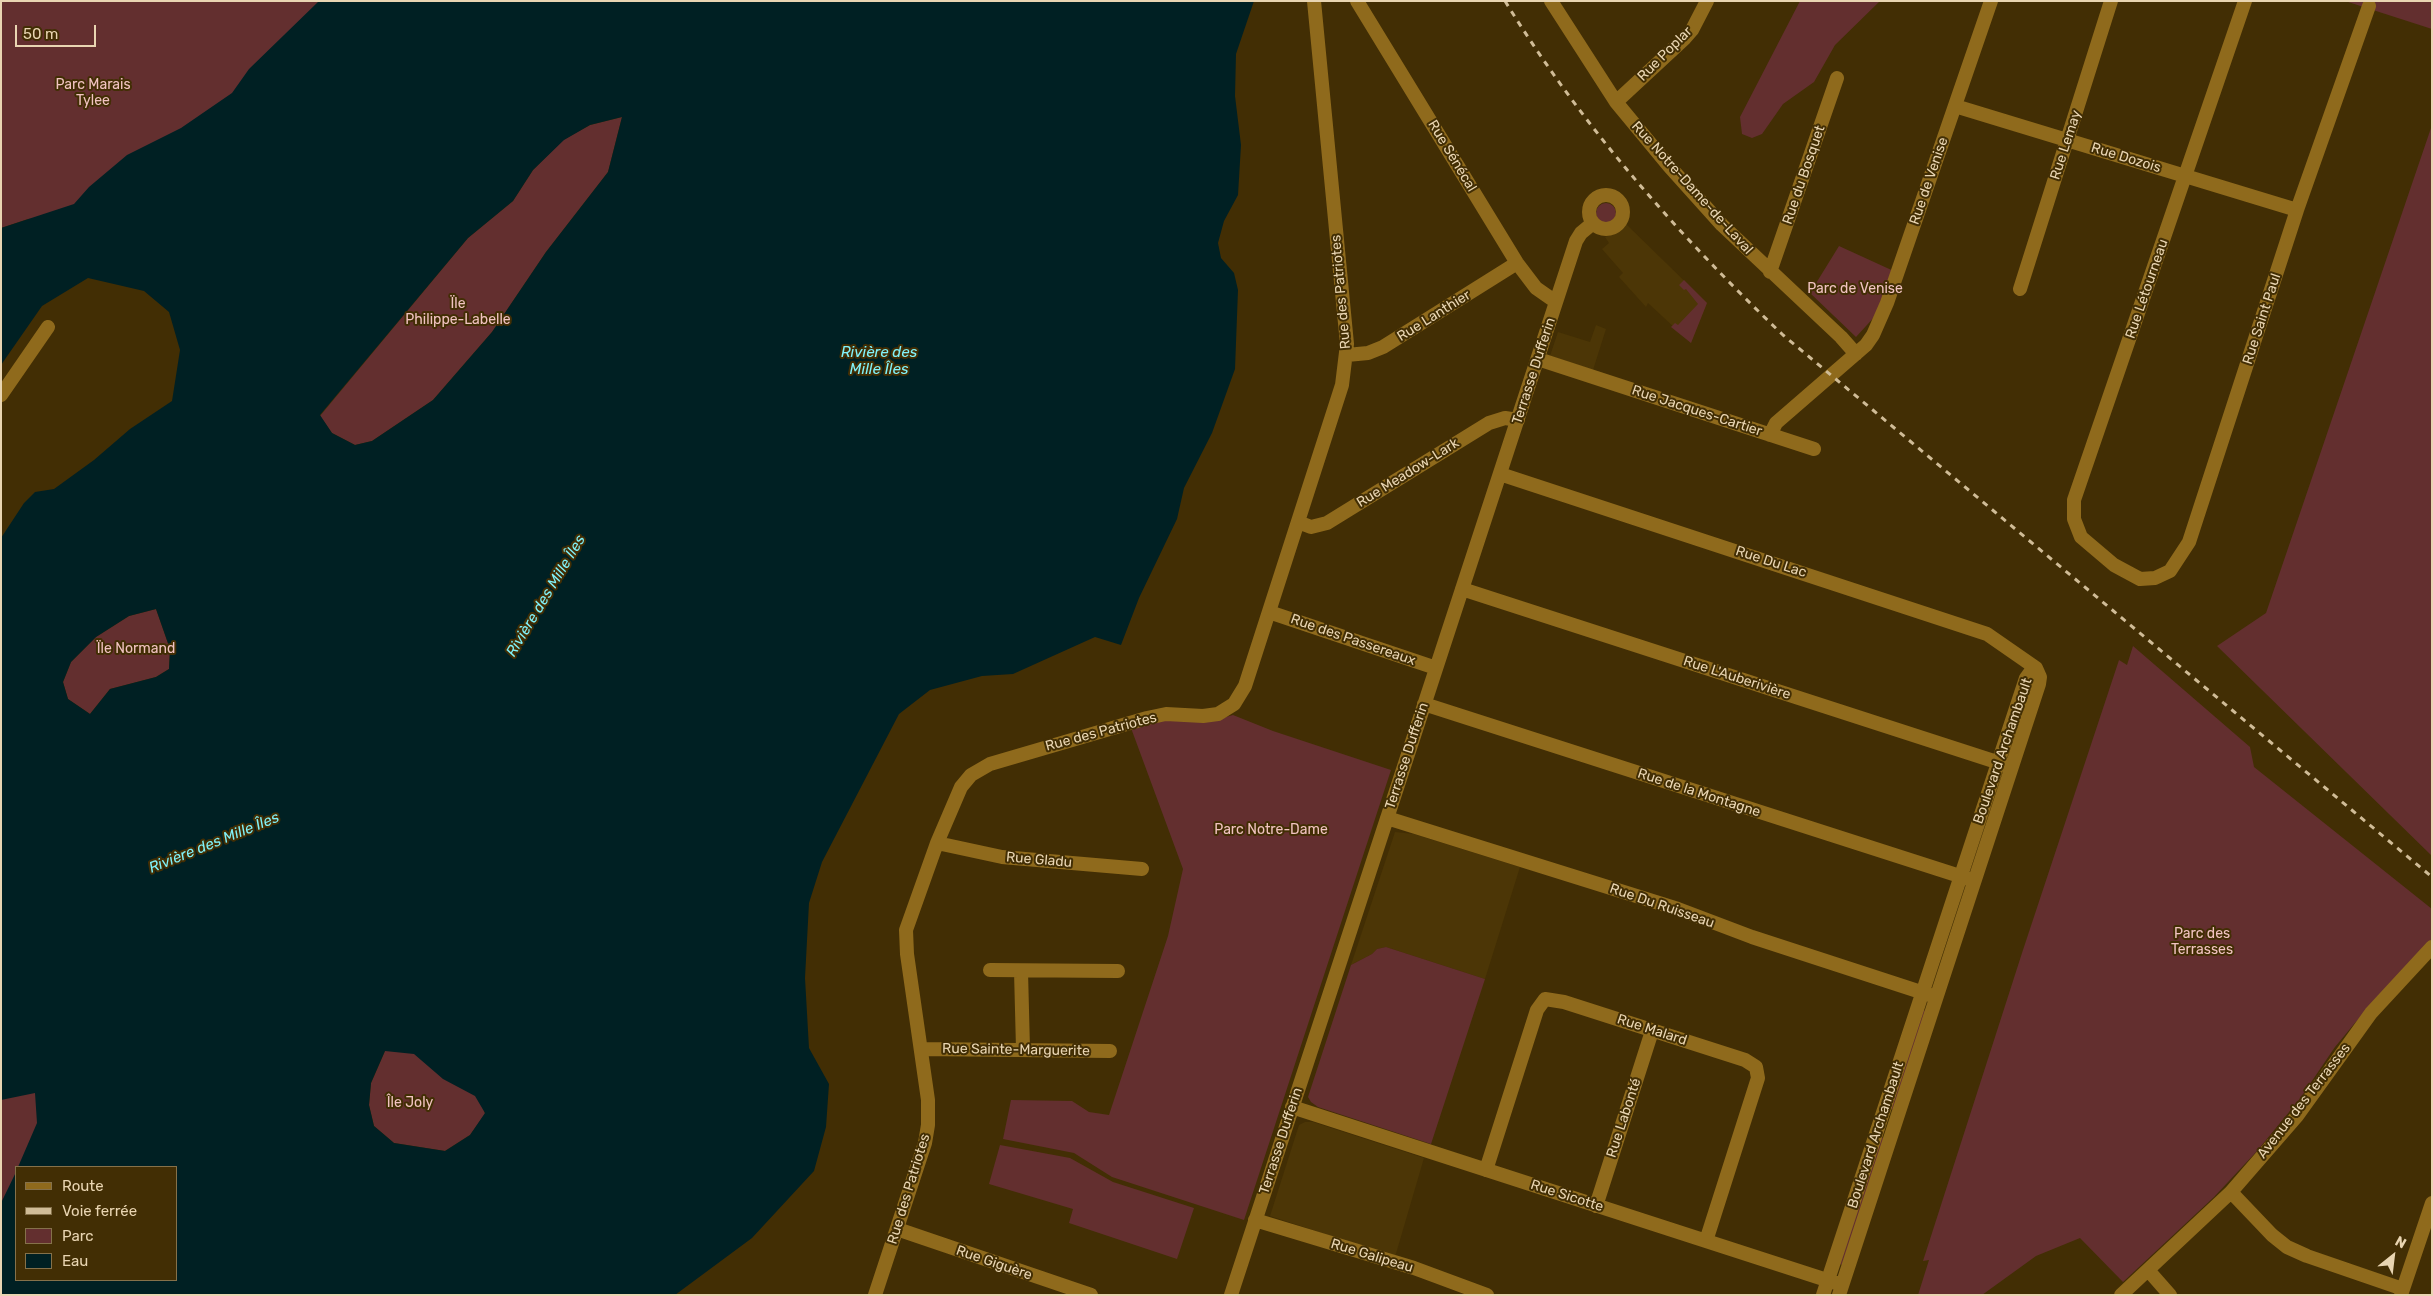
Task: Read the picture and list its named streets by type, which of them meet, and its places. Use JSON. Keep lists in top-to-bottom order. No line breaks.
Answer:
{"streets":{"street":["Rue Poplar","Rue Lemay","Rue Sénécal","Rue Dozois","Rue du Bosquet","Rue de Venise","Rue Notre-Dame-de-Laval","Rue Létourneau","Rue des Patriotes","Rue Lanthier","Rue Saint Paul","Terrasse Dufferin","Rue Jacques-Cartier","Rue Meadow-Lark","Rue Du Lac","Rue des Passereaux","Rue L'Auberivière","Boulevard Archambault","Rue de la Montagne","Rue Gladu","Rue Du Ruisseau","Rue Malard","Rue Sainte-Marguerite","Avenue des Terrasses","Rue Labonté","Rue Sicotte","Rue Galipeau","Rue Giguère"]},"crossings":[["Rue Poplar","Rue Notre-Dame-de-Laval"],["Rue Lemay","Rue Dozois"],["Rue Sénécal","Rue Lanthier"],["Rue Sénécal","Terrasse Dufferin"],["Rue Dozois","Rue de Venise"],["Rue Dozois","Rue Létourneau"],["Rue Dozois","Rue Saint Paul"],["Rue du Bosquet","Rue Notre-Dame-de-Laval"],["Rue de Venise","Rue Notre-Dame-de-Laval"],["Rue de Venise","Rue Jacques-Cartier"],["Rue Notre-Dame-de-Laval","Rue Jacques-Cartier"],["Rue Létourneau","Rue Saint Paul"],["Rue des Patriotes","Rue Lanthier"],["Rue des Patriotes","Rue Meadow-Lark"],["Rue des Patriotes","Rue des Passereaux"],["Rue des Patriotes","Rue Gladu"],["Rue des Patriotes","Rue Sainte-Marguerite"],["Rue des Patriotes","Rue Giguère"],["Terrasse Dufferin","Rue Jacques-Cartier"],["Terrasse Dufferin","Rue Meadow-Lark"],["Terrasse Dufferin","Rue Du Lac"],["Terrasse Dufferin","Rue des Passereaux"],["Terrasse Dufferin","Rue L'Auberivière"],["Terrasse Dufferin","Rue de la Montagne"],["Terrasse Dufferin","Rue Du Ruisseau"],["Terrasse Dufferin","Rue Sicotte"],["Terrasse Dufferin","Rue Galipeau"],["Rue Du Lac","Boulevard Archambault"],["Rue L'Auberivière","Boulevard Archambault"],["Boulevard Archambault","Rue de la Montagne"],["Boulevard Archambault","Rue Du Ruisseau"],["Boulevard Archambault","Rue Sicotte"],["Rue Malard","Rue Labonté"],["Rue Malard","Rue Sicotte"],["Rue Labonté","Rue Sicotte"]],"water":["Rivière des Mille Îles"],"parks":["Parc Marais Tylee","Parc de Venise","Ïle Philippe-Labelle","Ïle Normand","Parc Notre-Dame","Parc des Terrasses","Île Joly"],"legend":["Route","Voie ferrée","Parc","Eau"],"scale_bar":"50 m","north":"top right"}
